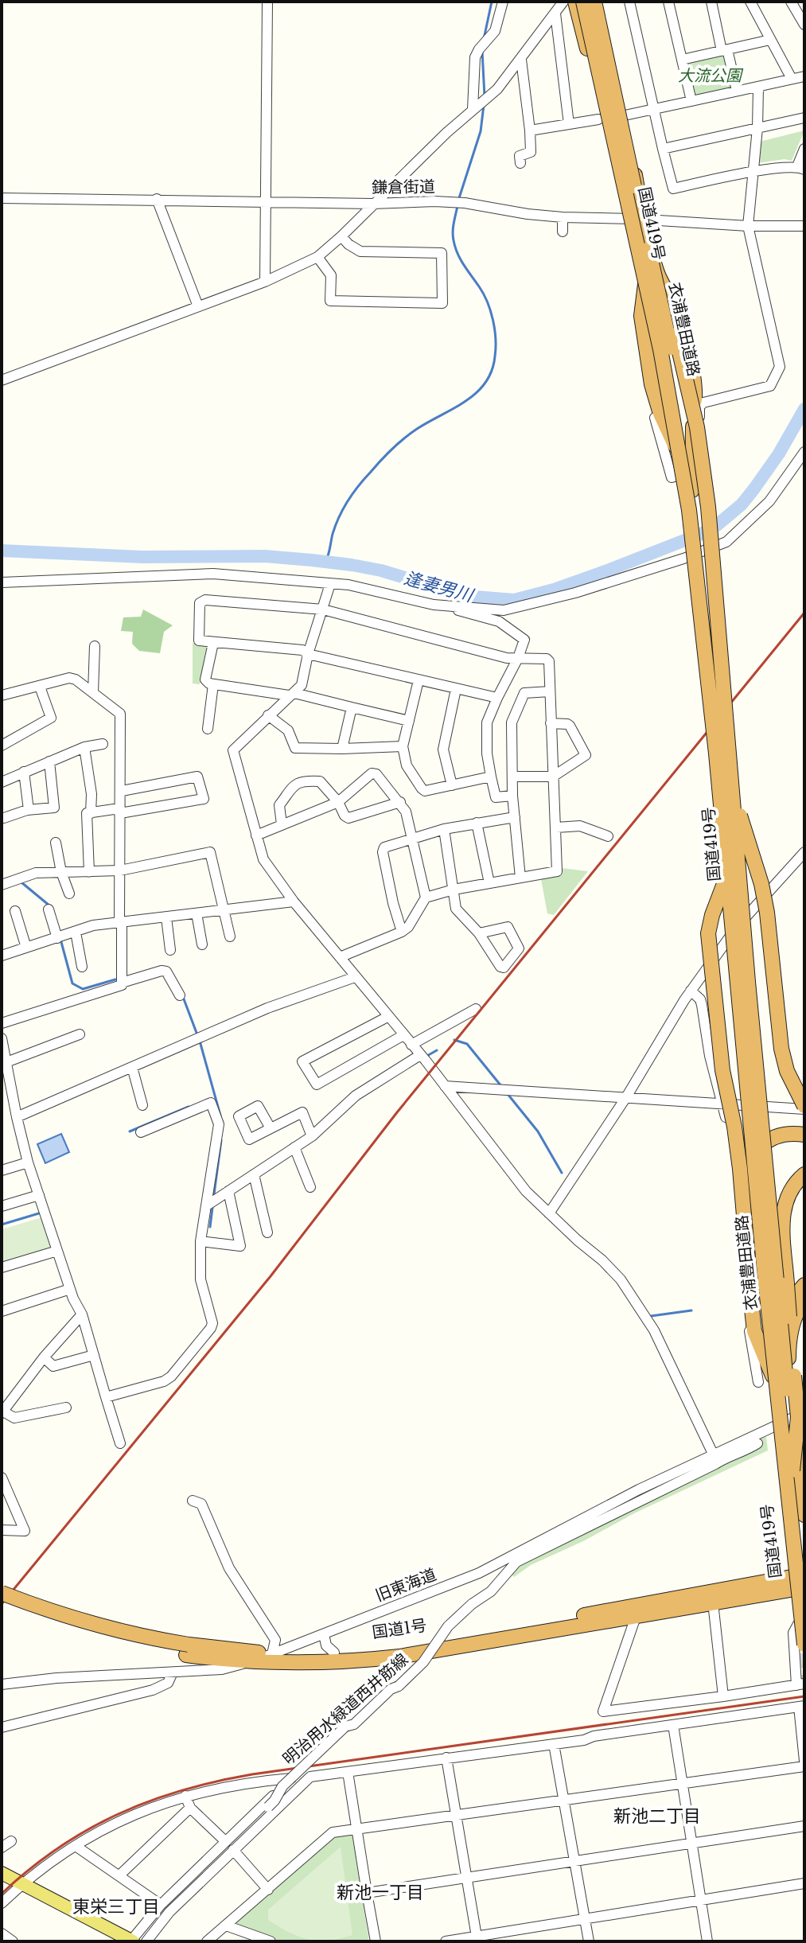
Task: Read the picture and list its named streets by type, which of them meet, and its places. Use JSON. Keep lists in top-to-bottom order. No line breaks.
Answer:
{"streets":{"highway":["国道419号","衣浦豊田道路","国道1号"],"street":["鎌倉街道","旧東海道","明治用水緑道西井筋線"]},"crossings":[["鎌倉街道","国道419号"],["国道419号","衣浦豊田道路"],["国道419号","旧東海道"],["国道419号","国道1号"],["衣浦豊田道路","旧東海道"],["衣浦豊田道路","国道1号"],["旧東海道","国道1号"]],"districts":["新池二丁目","新池一丁目","東栄三丁目"],"water":["逢妻男川"],"parks":["大流公園"]}
